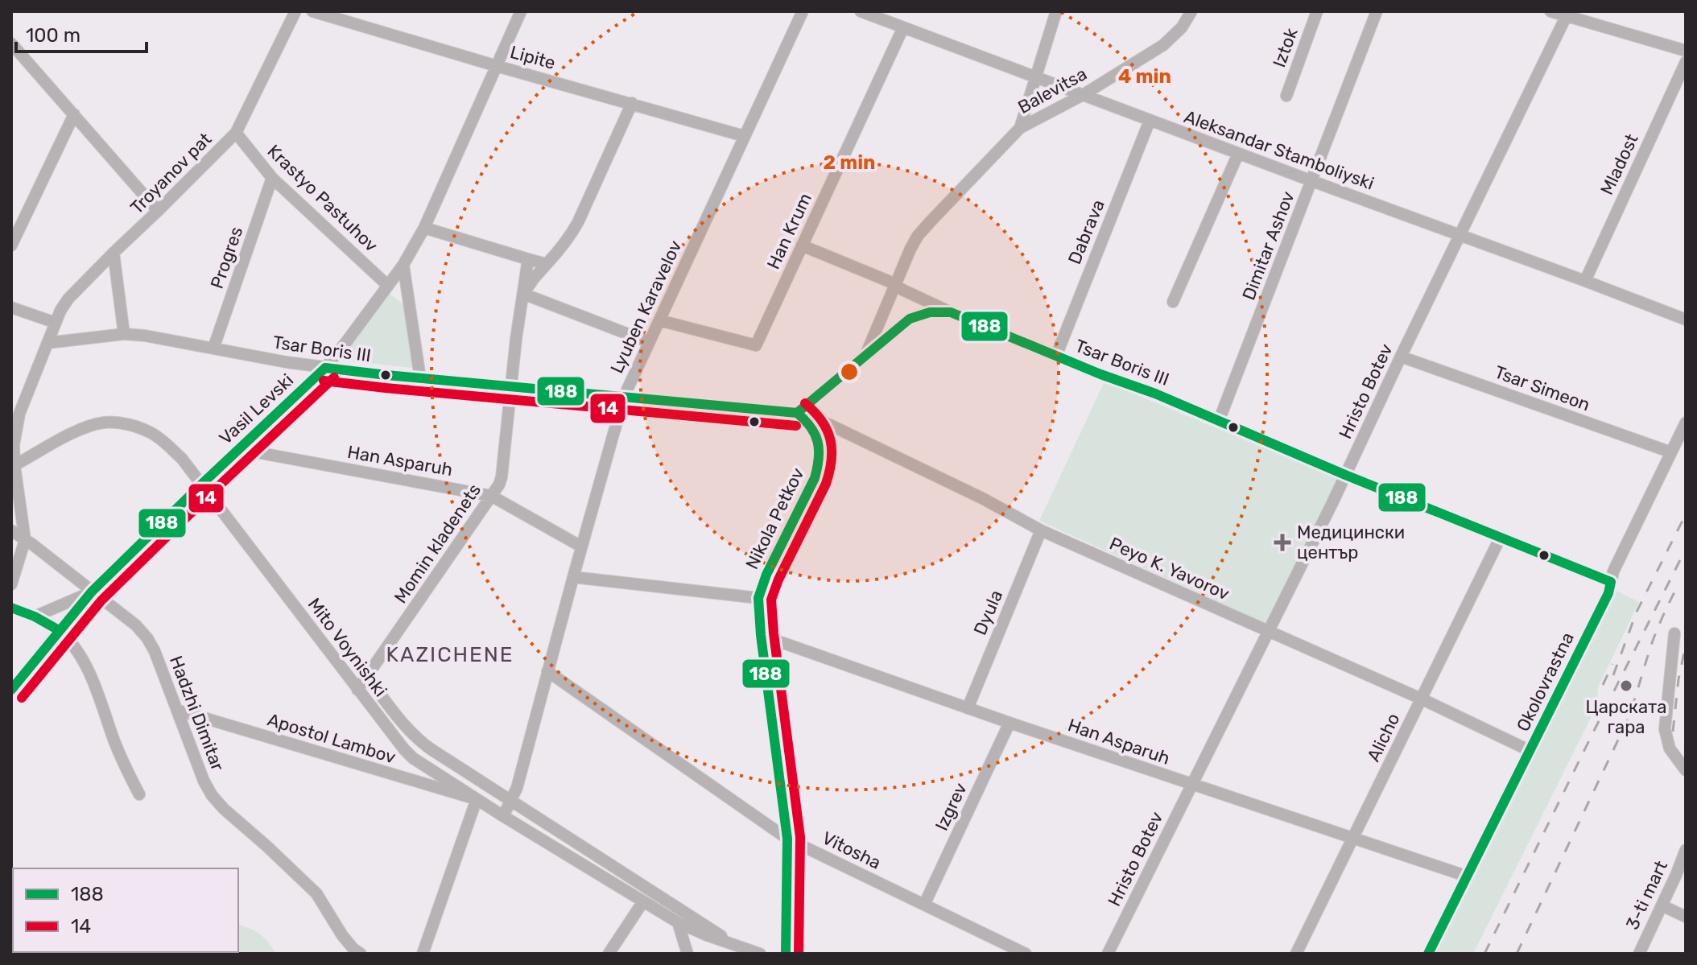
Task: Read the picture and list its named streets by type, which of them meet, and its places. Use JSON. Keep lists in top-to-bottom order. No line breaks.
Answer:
{"streets":{"street":["Iztok","Lipite","Balevitsa","Aleksandar Stamboliyski","Mladost","Troyanov pat","Krastyo Pastuhov","Han Krum","Dabrava","Dimitar Ashov","Progres","Lyuben Karavelov","Tsar Boris III","Tsar Simeon","Hristo Botev","Vasil Levski","Han Asparuh","Nikola Petkov","Momin kladenets","Peyo K. Yavorov","Dyula","Mito Voynishki","Okolovrastna","Hadzhi Dimitar","Alicho","Apostol Lambov","Izgrev","Vitosha","3-ti mart"]},"crossings":[["Lipite","Lyuben Karavelov"],["Lipite","Vasil Levski"],["Balevitsa","Aleksandar Stamboliyski"],["Aleksandar Stamboliyski","Mladost"],["Aleksandar Stamboliyski","Han Krum"],["Aleksandar Stamboliyski","Dabrava"],["Aleksandar Stamboliyski","Dimitar Ashov"],["Aleksandar Stamboliyski","Hristo Botev"],["Troyanov pat","Krastyo Pastuhov"],["Troyanov pat","Tsar Boris III"],["Krastyo Pastuhov","Progres"],["Krastyo Pastuhov","Vasil Levski"],["Han Krum","Lyuben Karavelov"],["Han Krum","Tsar Boris III"],["Dabrava","Tsar Boris III"],["Dimitar Ashov","Tsar Boris III"],["Progres","Tsar Boris III"],["Lyuben Karavelov","Tsar Boris III"],["Lyuben Karavelov","Han Asparuh"],["Lyuben Karavelov","Mito Voynishki"],["Lyuben Karavelov","Vitosha"],["Tsar Boris III","Hristo Botev"],["Tsar Boris III","Vasil Levski"],["Tsar Boris III","Nikola Petkov"],["Tsar Boris III","Momin kladenets"],["Tsar Boris III","Peyo K. Yavorov"],["Tsar Boris III","Okolovrastna"],["Tsar Boris III","Alicho"],["Tsar Simeon","Hristo Botev"],["Tsar Simeon","Okolovrastna"],["Hristo Botev","Han Asparuh"],["Hristo Botev","Peyo K. Yavorov"],["Vasil Levski","Han Asparuh"],["Vasil Levski","Mito Voynishki"],["Vasil Levski","Hadzhi Dimitar"],["Han Asparuh","Nikola Petkov"],["Han Asparuh","Momin kladenets"],["Han Asparuh","Dyula"],["Han Asparuh","Okolovrastna"],["Han Asparuh","Alicho"],["Han Asparuh","Izgrev"],["Nikola Petkov","Peyo K. Yavorov"],["Nikola Petkov","Vitosha"],["Momin kladenets","Mito Voynishki"],["Peyo K. Yavorov","Dyula"],["Peyo K. Yavorov","Okolovrastna"],["Peyo K. Yavorov","Alicho"],["Mito Voynishki","Apostol Lambov"],["Hadzhi Dimitar","Apostol Lambov"],["Izgrev","Vitosha"]],"districts":["KAZICHENE"],"places":{"health":["Медицински център"],"other":["Царската гара"]},"lines":["transit line 188","transit line 14"],"legend":["188","14"],"scale_bar":"100 m","rings":["4 min","2 min"]}
